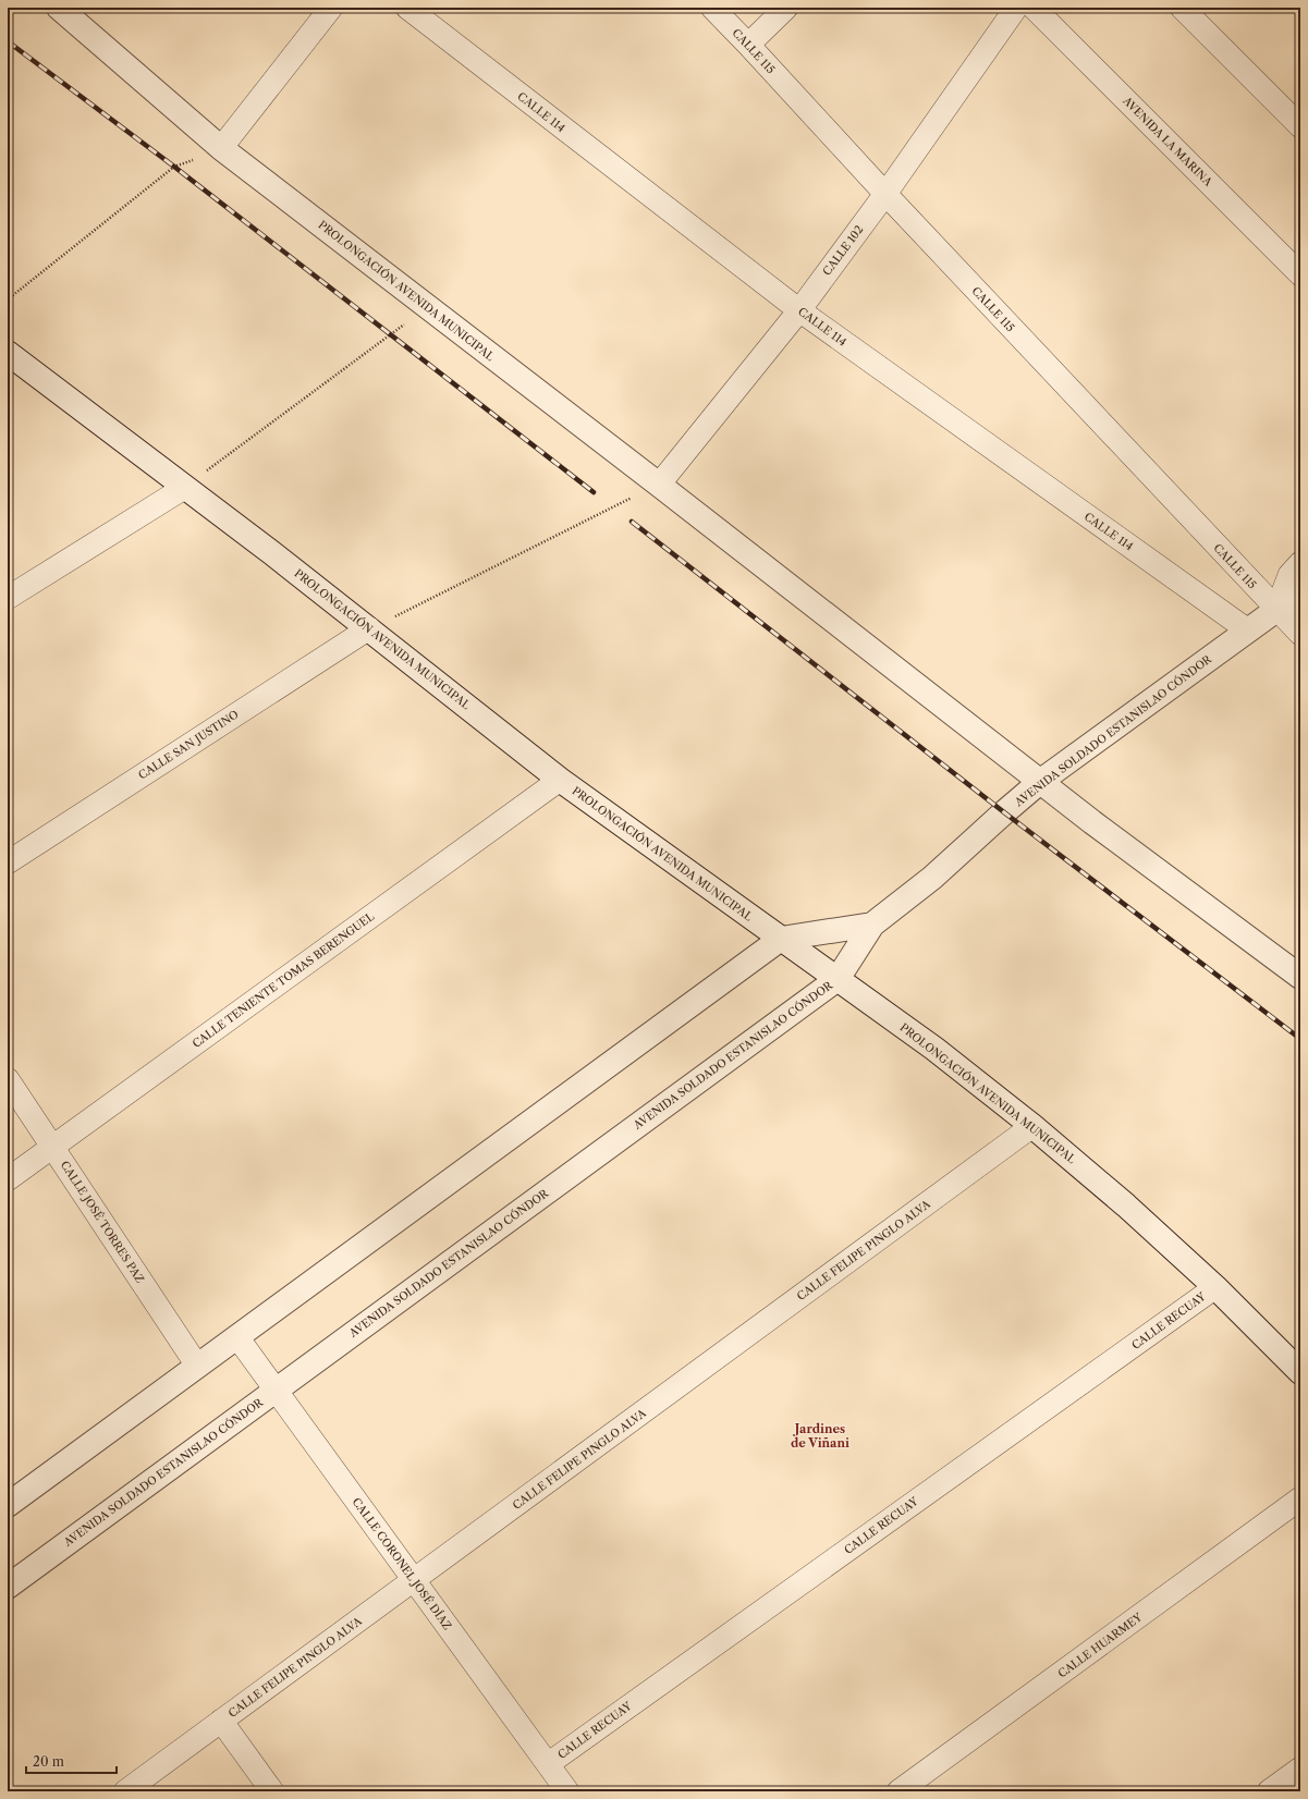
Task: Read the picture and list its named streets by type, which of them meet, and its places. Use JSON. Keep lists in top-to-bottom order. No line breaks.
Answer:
{"streets":{"street":["CALLE 115","CALLE 114","AVENIDA LA MARINA","CALLE 102","PROLONGACIÓN AVENIDA MUNICIPAL","AVENIDA SOLDADO ESTANISLAO CÓNDOR","CALLE SAN JUSTINO","CALLE TENIENTE TOMAS BERENGUEL","CALLE JOSÉ TORRES PAZ","CALLE FELIPE PINGLO ALVA","CALLE RECUAY","CALLE CORONEL JOSÉ DÍAZ","CALLE HUARMEY"]},"crossings":[["CALLE 115","CALLE 102"],["CALLE 115","AVENIDA SOLDADO ESTANISLAO CÓNDOR"],["CALLE 114","CALLE 102"],["CALLE 114","AVENIDA SOLDADO ESTANISLAO CÓNDOR"],["CALLE 102","PROLONGACIÓN AVENIDA MUNICIPAL"],["PROLONGACIÓN AVENIDA MUNICIPAL","AVENIDA SOLDADO ESTANISLAO CÓNDOR"],["PROLONGACIÓN AVENIDA MUNICIPAL","CALLE SAN JUSTINO"],["PROLONGACIÓN AVENIDA MUNICIPAL","CALLE TENIENTE TOMAS BERENGUEL"],["PROLONGACIÓN AVENIDA MUNICIPAL","CALLE FELIPE PINGLO ALVA"],["PROLONGACIÓN AVENIDA MUNICIPAL","CALLE RECUAY"],["AVENIDA SOLDADO ESTANISLAO CÓNDOR","CALLE JOSÉ TORRES PAZ"],["AVENIDA SOLDADO ESTANISLAO CÓNDOR","CALLE CORONEL JOSÉ DÍAZ"],["CALLE TENIENTE TOMAS BERENGUEL","CALLE JOSÉ TORRES PAZ"],["CALLE FELIPE PINGLO ALVA","CALLE CORONEL JOSÉ DÍAZ"],["CALLE RECUAY","CALLE CORONEL JOSÉ DÍAZ"]],"districts":["Jardines de Viñani"],"scale_bar":"20 m"}
